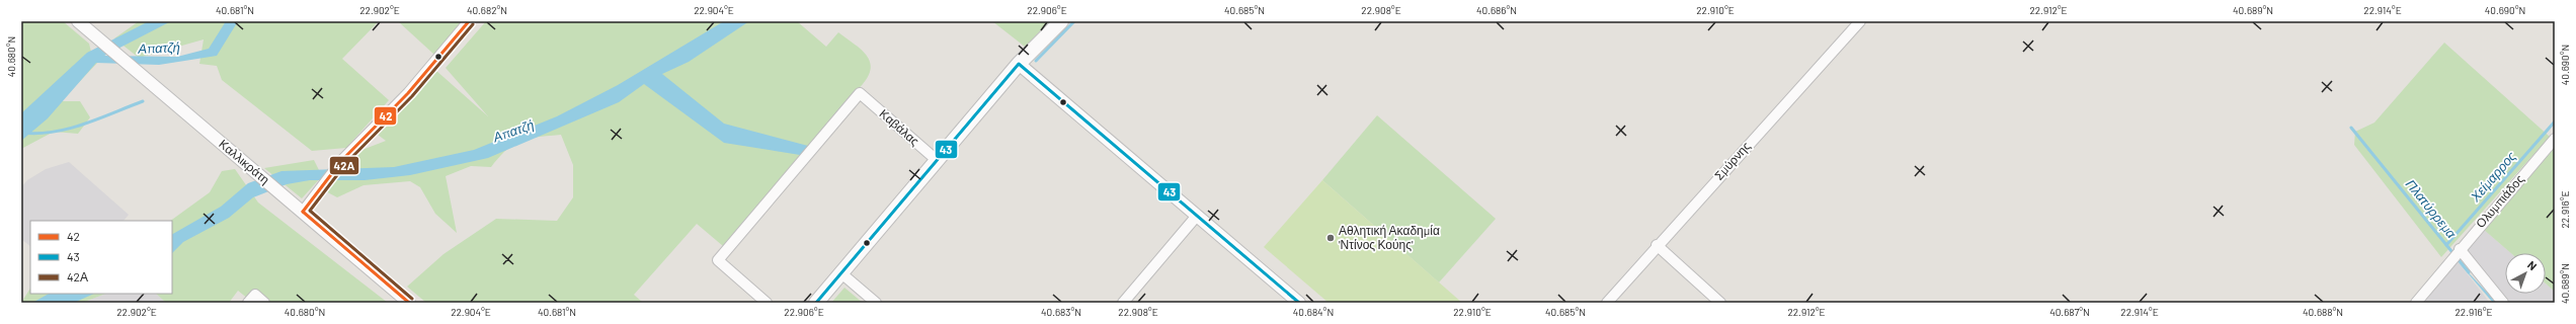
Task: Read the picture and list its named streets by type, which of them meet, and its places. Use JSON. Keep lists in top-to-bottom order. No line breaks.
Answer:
{"streets":{"street":["Καβάλας","Σμύρνης","Καλλικράτη","Ολυμπιάδος"]},"water":["Απατζή","Χείμαρρος","Πλατύρρεμα"],"places":["Αθλητική Ακαδημία 'Ντίνος Κούης'"],"lines":["transit line 42","transit line 42Α","transit line 43"],"legend":["42","43","42Α"],"north":"top right","coordinates":["40.681°N","22.902°E","40.682°N","22.904°E","22.906°E","40.685°N","22.908°E","40.686°N","22.910°E","22.912°E","40.689°N","22.914°E","40.690°N","40.680°N","22.916°E","40.683°N","40.684°N","40.687°N","40.688°N"]}
